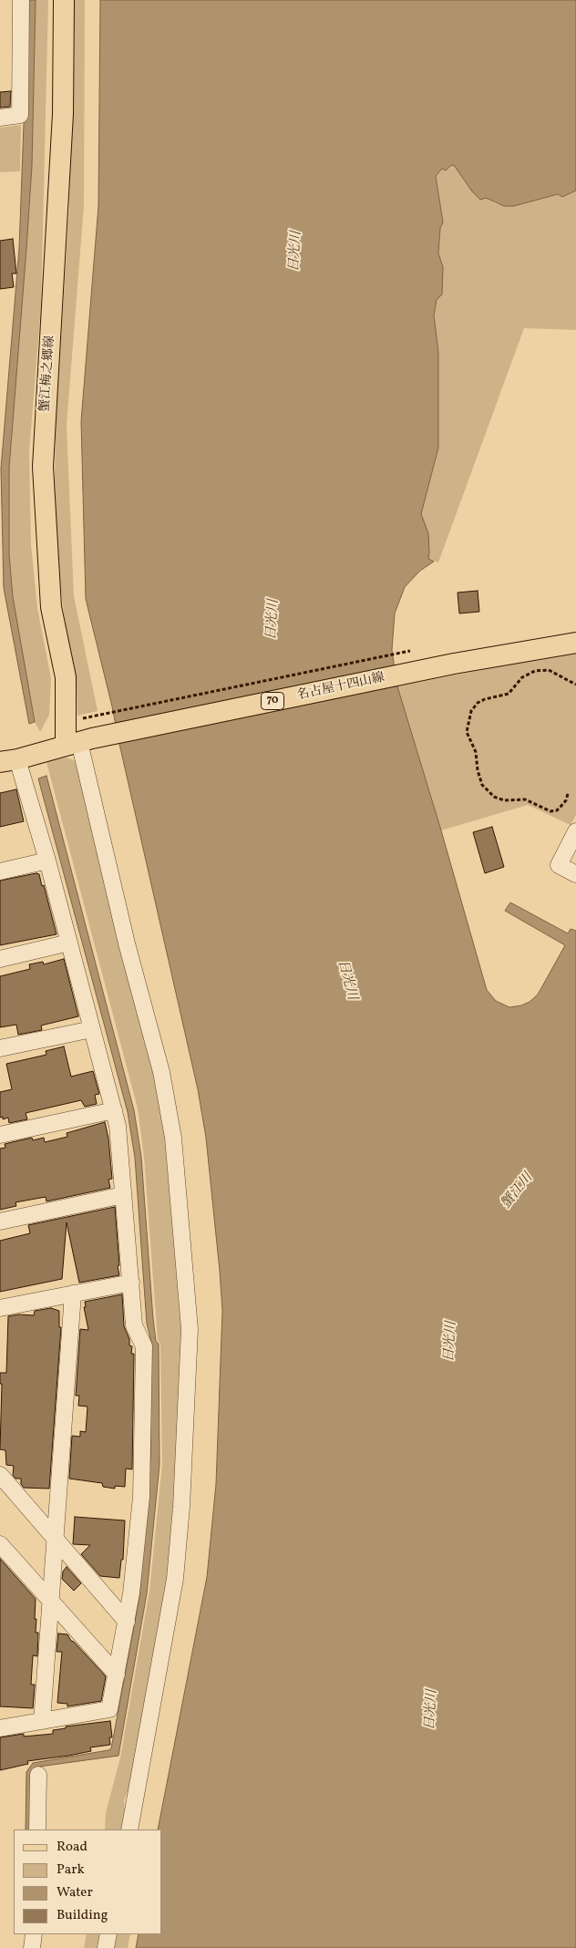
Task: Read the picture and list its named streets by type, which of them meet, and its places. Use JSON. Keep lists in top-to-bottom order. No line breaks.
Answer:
{"streets":{"main road":["蟹江梅之郷線","名古屋十四山線","70"]},"crossings":[["蟹江梅之郷線","名古屋十四山線"]],"water":["日光川","蟹江川"],"legend":["Road","Park","Water","Building"]}
